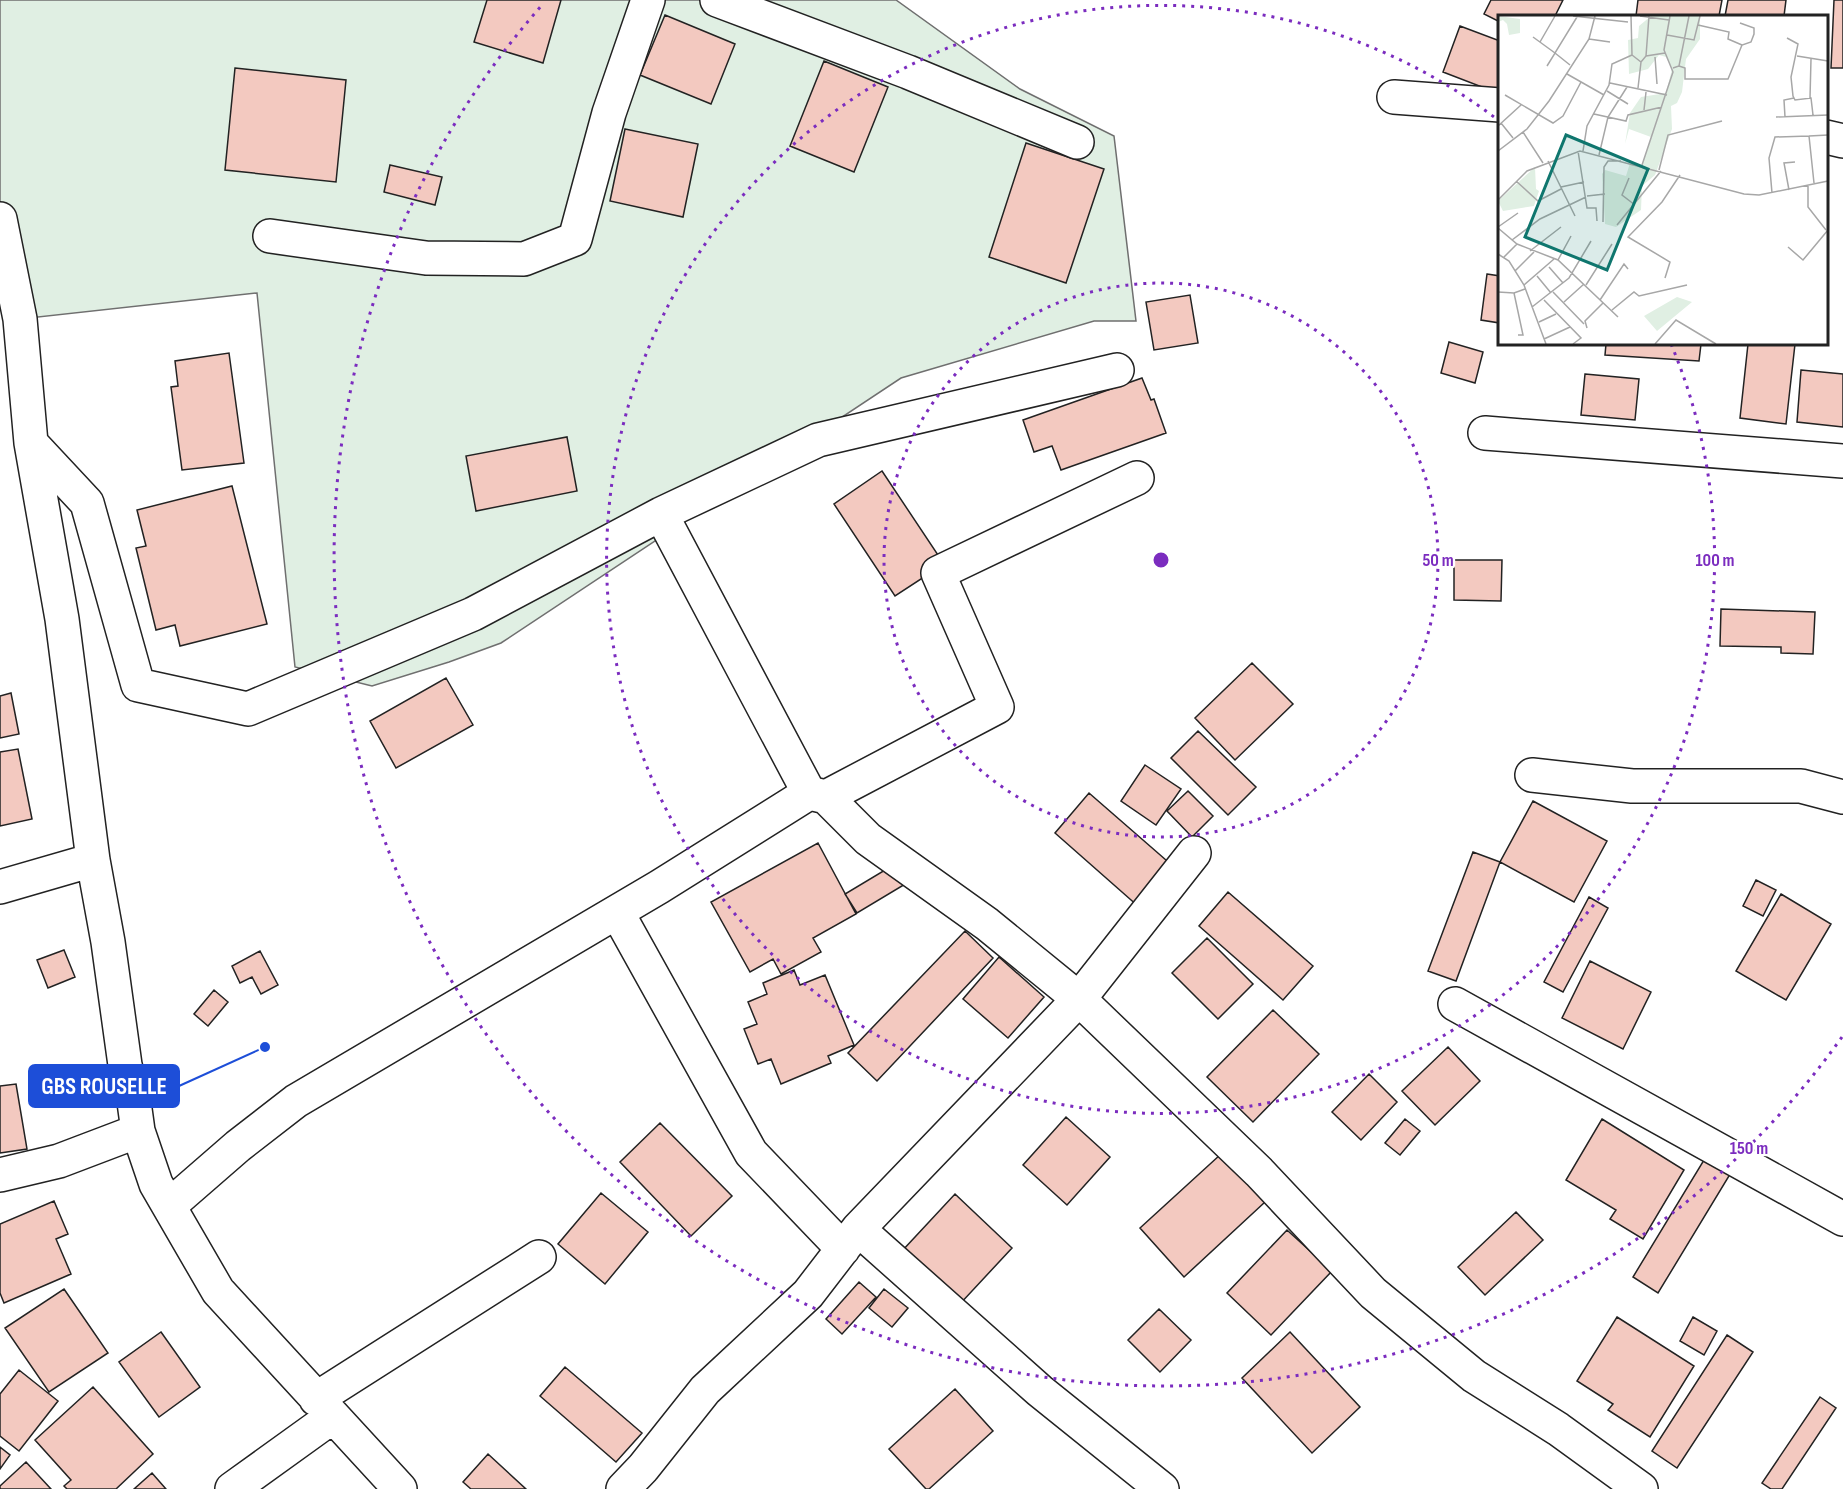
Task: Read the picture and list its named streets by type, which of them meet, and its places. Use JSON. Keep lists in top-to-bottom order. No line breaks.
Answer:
{"places":["GBS ROUSELLE"],"rings":["50 m","100 m","150 m"]}
